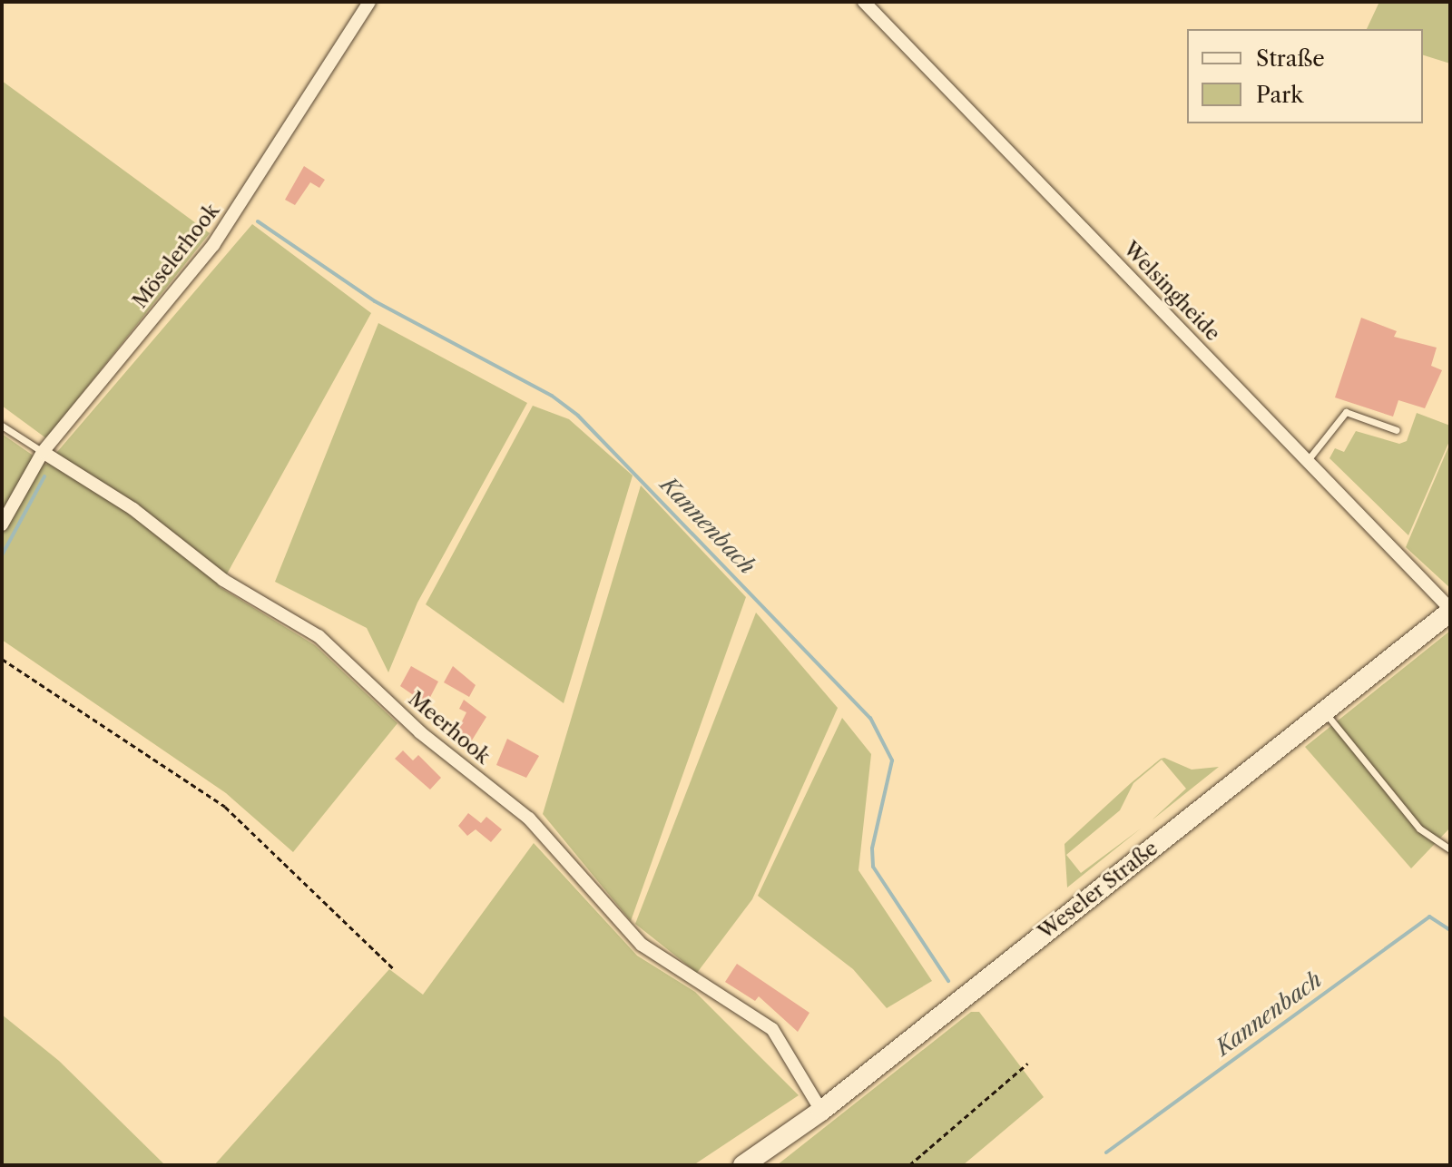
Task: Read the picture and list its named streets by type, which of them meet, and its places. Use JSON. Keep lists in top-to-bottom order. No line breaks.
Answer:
{"streets":{"main road":["Weseler Straße"],"street":["Möselerhook","Welsingheide","Meerhook"]},"crossings":[["Möselerhook","Meerhook"],["Welsingheide","Weseler Straße"],["Meerhook","Weseler Straße"]],"water":["Kannenbach"],"legend":["Straße","Park"]}
